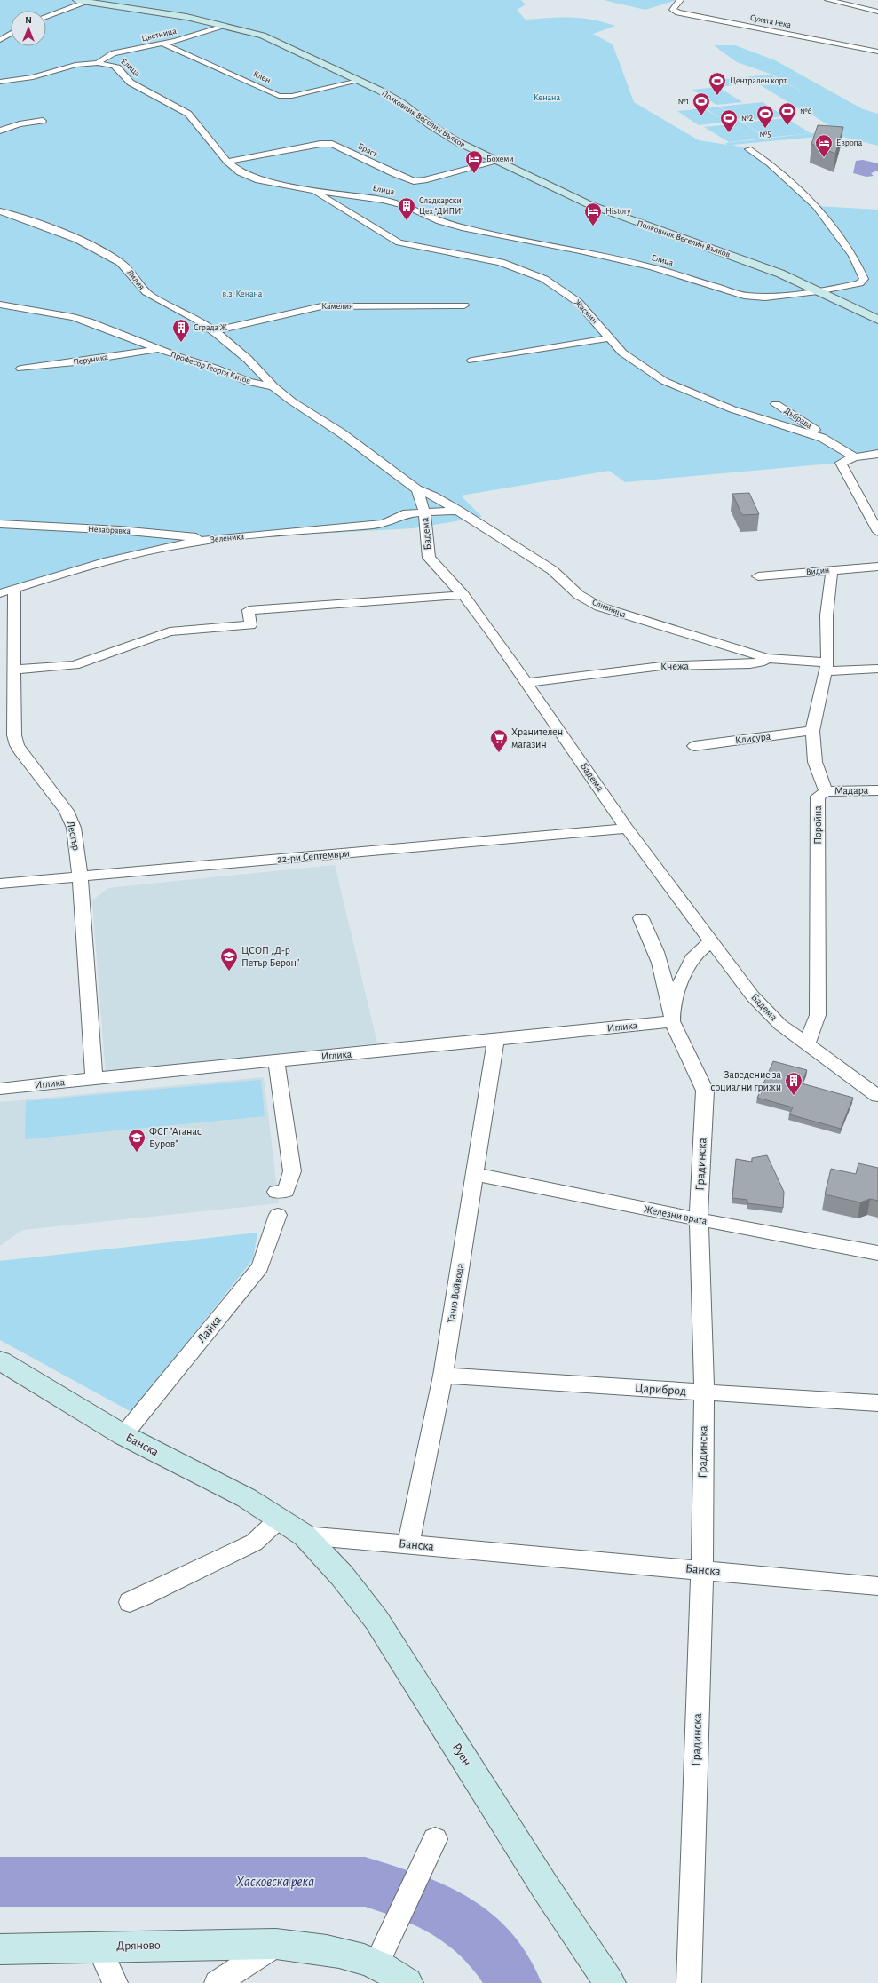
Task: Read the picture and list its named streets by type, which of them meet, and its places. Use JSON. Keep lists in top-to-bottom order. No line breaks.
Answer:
{"streets":{"main road":["Полковник Веселин Вълков","Банска","Руен","Дряново"],"street":["Сухата Река","Цветница","Елица","Клен","Бряст","Лилия","Камелия","Жасмин","Перуника","Професор Георги Китов","Дъбрава","Незабравка","Бадема","Зеленика","Видин","Сливница","Кнежа","Клисура","Мадара","Поройна","Лестър","22-ри Септември","Иглика","Градинска","Железни врата","Таню Войвода","Лайка","Цариброд"]},"crossings":[["Цветница","Елица"],["Цветница","Клен"],["Цветница","Полковник Веселин Вълков"],["Елица","Полковник Веселин Вълков"],["Елица","Бряст"],["Елица","Жасмин"],["Клен","Полковник Веселин Вълков"],["Полковник Веселин Вълков","Бряст"],["Лилия","Камелия"],["Лилия","Професор Георги Китов"],["Жасмин","Дъбрава"],["Перуника","Професор Георги Китов"],["Професор Георги Китов","Бадема"],["Професор Георги Китов","Сливница"],["Незабравка","Зеленика"],["Бадема","Зеленика"],["Бадема","Сливница"],["Бадема","Кнежа"],["Бадема","Поройна"],["Бадема","22-ри Септември"],["Зеленика","Сливница"],["Зеленика","Лестър"],["Видин","Поройна"],["Сливница","Кнежа"],["Сливница","Поройна"],["Клисура","Поройна"],["Мадара","Поройна"],["Лестър","22-ри Септември"],["Лестър","Иглика"],["Иглика","Градинска"],["Иглика","Таню Войвода"],["Градинска","Железни врата"],["Градинска","Цариброд"],["Градинска","Банска"],["Железни врата","Таню Войвода"],["Таню Войвода","Цариброд"],["Таню Войвода","Банска"],["Лайка","Банска"],["Банска","Руен"]],"water":["Хасковска река"],"parks":["Кенана","в.з. Кенана"],"places":{"sports":["Централен корт","№1","№6","№5","№2"],"hotel":["Европа","Бохеми","History"],"building":["Сладкарски Цех \"ДИПИ\"","Сграда Ж","Заведение за социални грижи"],"supermarket":["Хранителен магазин"],"school or university":["ЦСОП „Д-р Петър Берон”","ФСГ \"Атанас Буров\""]},"north":"top"}
